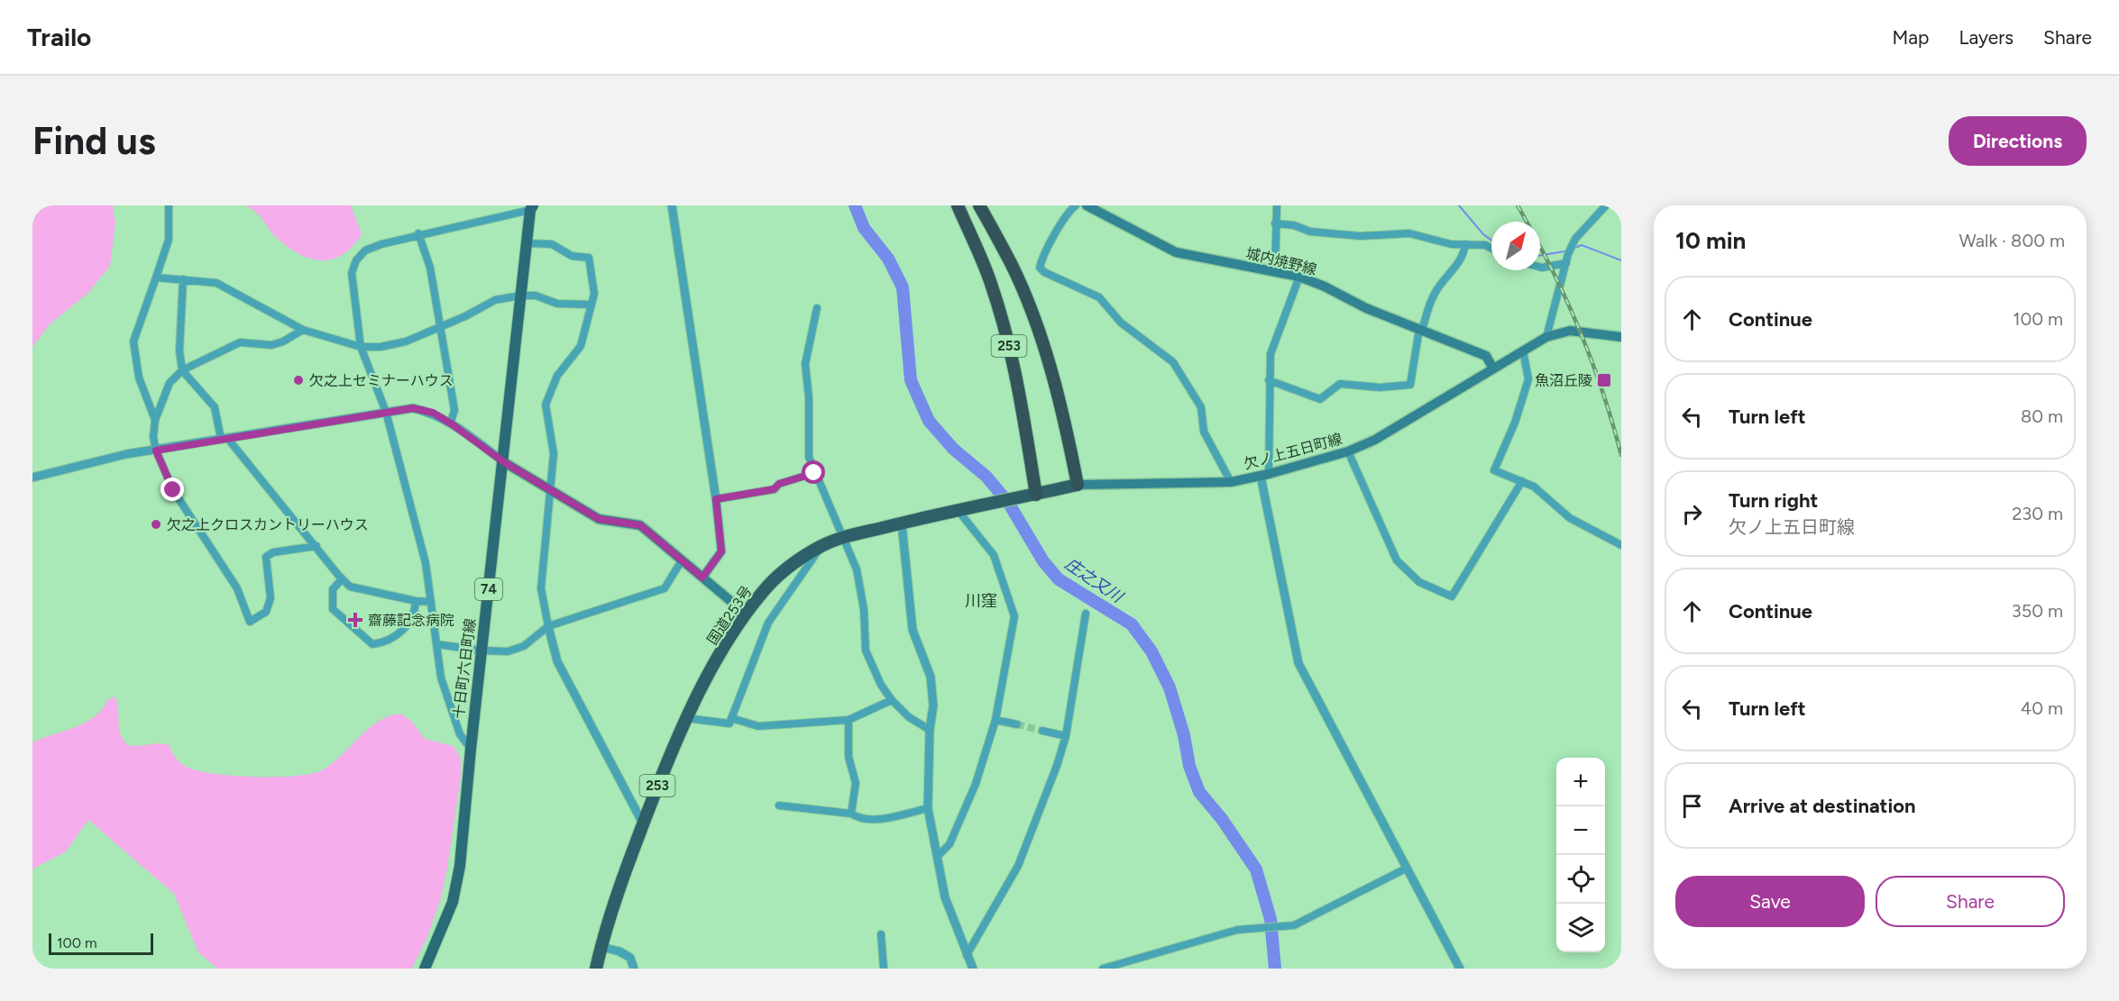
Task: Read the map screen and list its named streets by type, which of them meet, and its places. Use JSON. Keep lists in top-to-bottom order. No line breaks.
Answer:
{"streets":{"highway":["253","国道253号"],"main road":["城内焼野線","欠ノ上五日町線","74","十日町六日町線"]},"crossings":[["城内焼野線","欠ノ上五日町線"],["253","欠ノ上五日町線"],["253","国道253号"],["欠ノ上五日町線","国道253号"]],"districts":["川窪"],"water":["庄之又川"],"places":{"other":["欠之上セミナーハウス","欠之上クロスカントリーハウス"],"transit":["魚沼丘陵"],"health":["齋藤記念病院"]},"scale_bar":"100 m","north":"top right","page":{"header":"Trailo","nav":["Map","Layers","Share"],"buttons":["Directions",["Save","Share"]],"title":"Find us","heading":["10 min","Walk · 800 m"],"list":[["Continue","100 m"],["Turn left","80 m"],["Turn right","欠ノ上五日町線","230 m"],["Continue","350 m"],["Turn left","40 m"],"Arrive at destination"],"map_buttons":["+","−"],"scale":"100 m"}}
